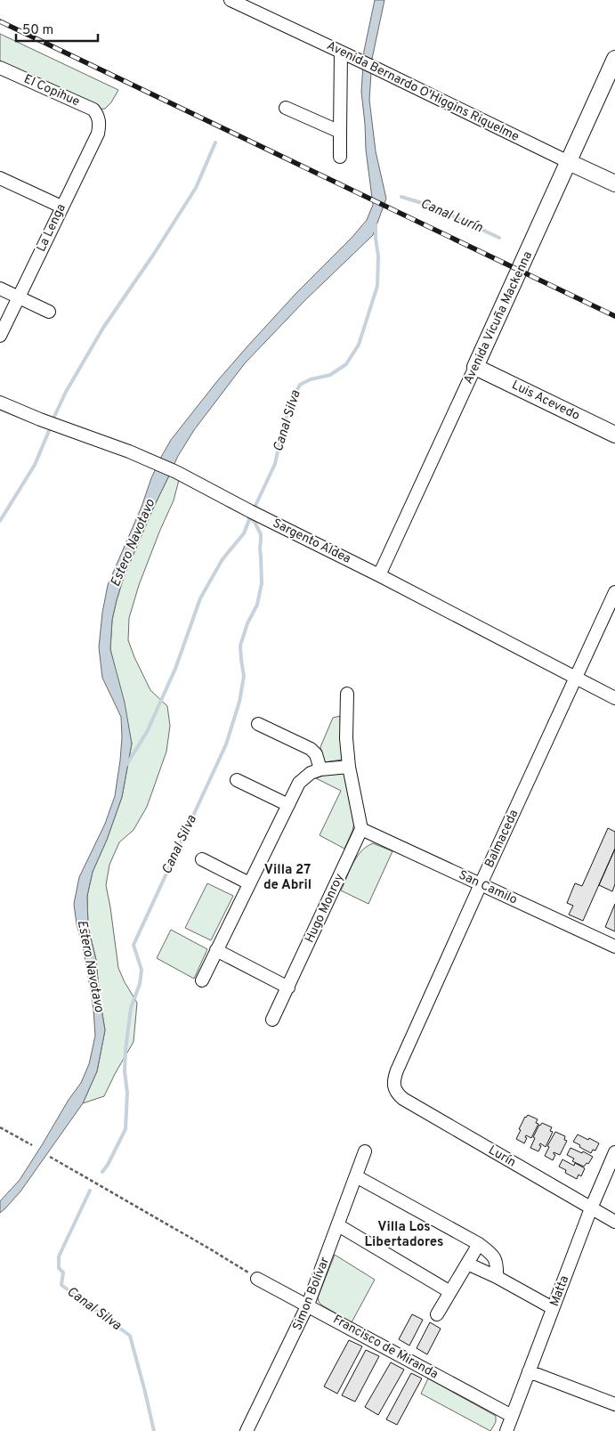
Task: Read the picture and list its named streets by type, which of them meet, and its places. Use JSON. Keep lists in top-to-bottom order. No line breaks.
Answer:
{"streets":{"main road":["Avenida Bernardo O'Higgins Riquelme","Avenida Vicuña Mackenna","Luis Acevedo"],"street":["El Copihue","La Lenga","Sargento Aldea","Balmaceda","San Camilo","Hugo Monroy","Lurín","Matta","Simon Bolívar","Francisco de Miranda"]},"crossings":[["El Copihue","La Lenga"],["Avenida Bernardo O'Higgins Riquelme","Avenida Vicuña Mackenna"],["Avenida Vicuña Mackenna","Luis Acevedo"],["Avenida Vicuña Mackenna","Sargento Aldea"],["Sargento Aldea","Balmaceda"],["Balmaceda","San Camilo"],["Balmaceda","Lurín"],["San Camilo","Hugo Monroy"],["Lurín","Matta"],["Matta","Francisco de Miranda"],["Simon Bolívar","Francisco de Miranda"]],"districts":["Villa 27 de Abril","Villa Los Libertadores"],"water":["Canal Lurín","Canal Silva","Estero Navotavo"],"scale_bar":"50 m"}
